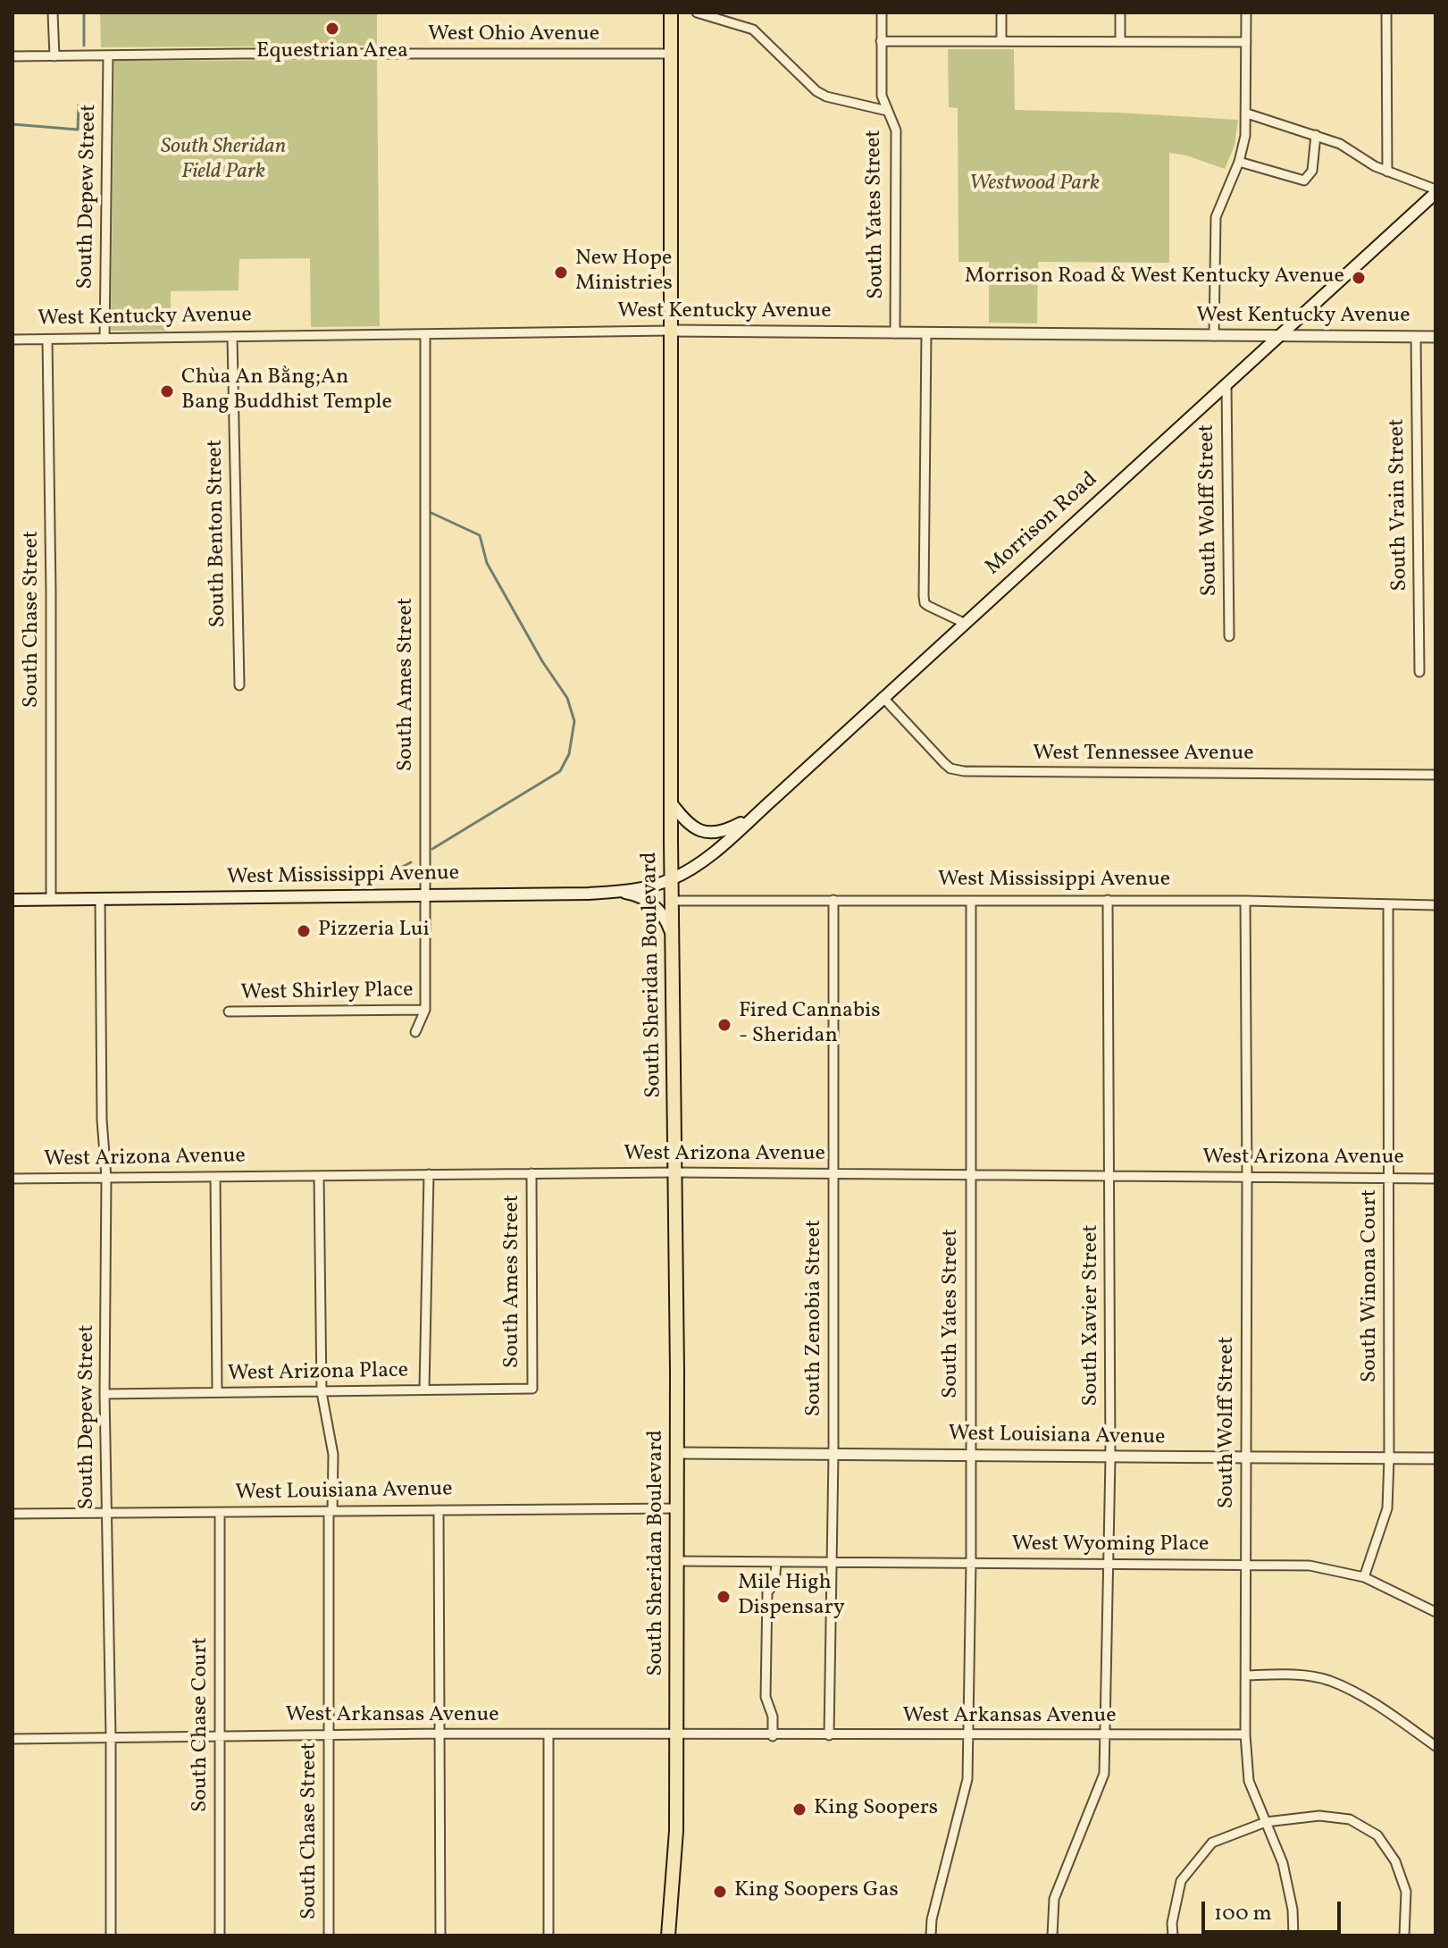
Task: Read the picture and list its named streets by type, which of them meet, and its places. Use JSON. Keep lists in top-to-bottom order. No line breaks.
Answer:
{"streets":{"main road":["Morrison Road","West Mississippi Avenue","South Sheridan Boulevard"],"street":["West Ohio Avenue","South Depew Street","South Yates Street","West Kentucky Avenue","South Vrain Street","South Wolff Street","South Benton Street","South Chase Street","South Ames Street","West Tennessee Avenue","West Shirley Place","West Arizona Avenue","South Winona Court","South Xavier Street","South Zenobia Street","West Arizona Place","West Louisiana Avenue","West Wyoming Place","West Arkansas Avenue","South Chase Court"]},"crossings":[["West Ohio Avenue","South Depew Street"],["West Ohio Avenue","South Sheridan Boulevard"],["South Depew Street","West Kentucky Avenue"],["South Depew Street","West Mississippi Avenue"],["South Depew Street","West Arizona Avenue"],["South Depew Street","West Arizona Place"],["South Depew Street","West Louisiana Avenue"],["South Depew Street","West Arkansas Avenue"],["South Yates Street","West Kentucky Avenue"],["South Yates Street","West Mississippi Avenue"],["South Yates Street","West Arizona Avenue"],["South Yates Street","West Louisiana Avenue"],["South Yates Street","West Wyoming Place"],["South Yates Street","West Arkansas Avenue"],["West Kentucky Avenue","South Vrain Street"],["West Kentucky Avenue","Morrison Road"],["West Kentucky Avenue","South Benton Street"],["West Kentucky Avenue","South Chase Street"],["West Kentucky Avenue","South Ames Street"],["West Kentucky Avenue","South Sheridan Boulevard"],["South Wolff Street","Morrison Road"],["South Wolff Street","West Mississippi Avenue"],["South Wolff Street","West Arizona Avenue"],["South Wolff Street","West Louisiana Avenue"],["South Wolff Street","West Wyoming Place"],["South Wolff Street","West Arkansas Avenue"],["Morrison Road","West Tennessee Avenue"],["Morrison Road","West Mississippi Avenue"],["Morrison Road","South Sheridan Boulevard"],["South Chase Street","West Mississippi Avenue"],["South Chase Street","West Arizona Avenue"],["South Chase Street","West Arizona Place"],["South Chase Street","West Louisiana Avenue"],["South Chase Street","West Arkansas Avenue"],["South Ames Street","West Mississippi Avenue"],["South Ames Street","West Shirley Place"],["South Ames Street","West Arizona Avenue"],["South Ames Street","West Arizona Place"],["West Mississippi Avenue","South Sheridan Boulevard"],["West Mississippi Avenue","South Winona Court"],["West Mississippi Avenue","South Xavier Street"],["West Mississippi Avenue","South Zenobia Street"],["South Sheridan Boulevard","West Arizona Avenue"],["South Sheridan Boulevard","West Louisiana Avenue"],["South Sheridan Boulevard","West Wyoming Place"],["South Sheridan Boulevard","West Arkansas Avenue"],["West Arizona Avenue","South Winona Court"],["West Arizona Avenue","South Xavier Street"],["West Arizona Avenue","South Zenobia Street"],["South Winona Court","West Louisiana Avenue"],["South Winona Court","West Wyoming Place"],["South Xavier Street","West Louisiana Avenue"],["South Xavier Street","West Wyoming Place"],["South Xavier Street","West Arkansas Avenue"],["South Zenobia Street","West Louisiana Avenue"],["South Zenobia Street","West Wyoming Place"],["South Zenobia Street","West Arkansas Avenue"],["West Louisiana Avenue","South Chase Court"],["West Arkansas Avenue","South Chase Court"]],"parks":["South Sheridan Field Park","Westwood Park"],"places":["Equestrian Area","New Hope Ministries","Morrison Road & West Kentucky Avenue","Chùa An Bằng;An Bang Buddhist Temple","Pizzeria Lui","Fired Cannabis - Sheridan","Mile High Dispensary","King Soopers","King Soopers Gas"],"scale_bar":"100 m"}
